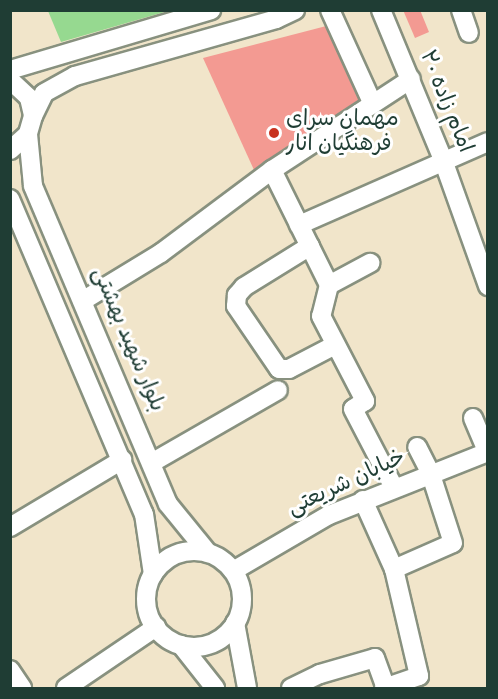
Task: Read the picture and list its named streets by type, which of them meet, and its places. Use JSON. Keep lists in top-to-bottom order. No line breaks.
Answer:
{"streets":{"street":["امام زاده ۲۰","بلوار شهید بهشتی","خیابان شریعتی"]},"crossings":[["بلوار شهید بهشتی","خیابان شریعتی"]],"places":["مهمان سرای فرهنگیان انار"]}
